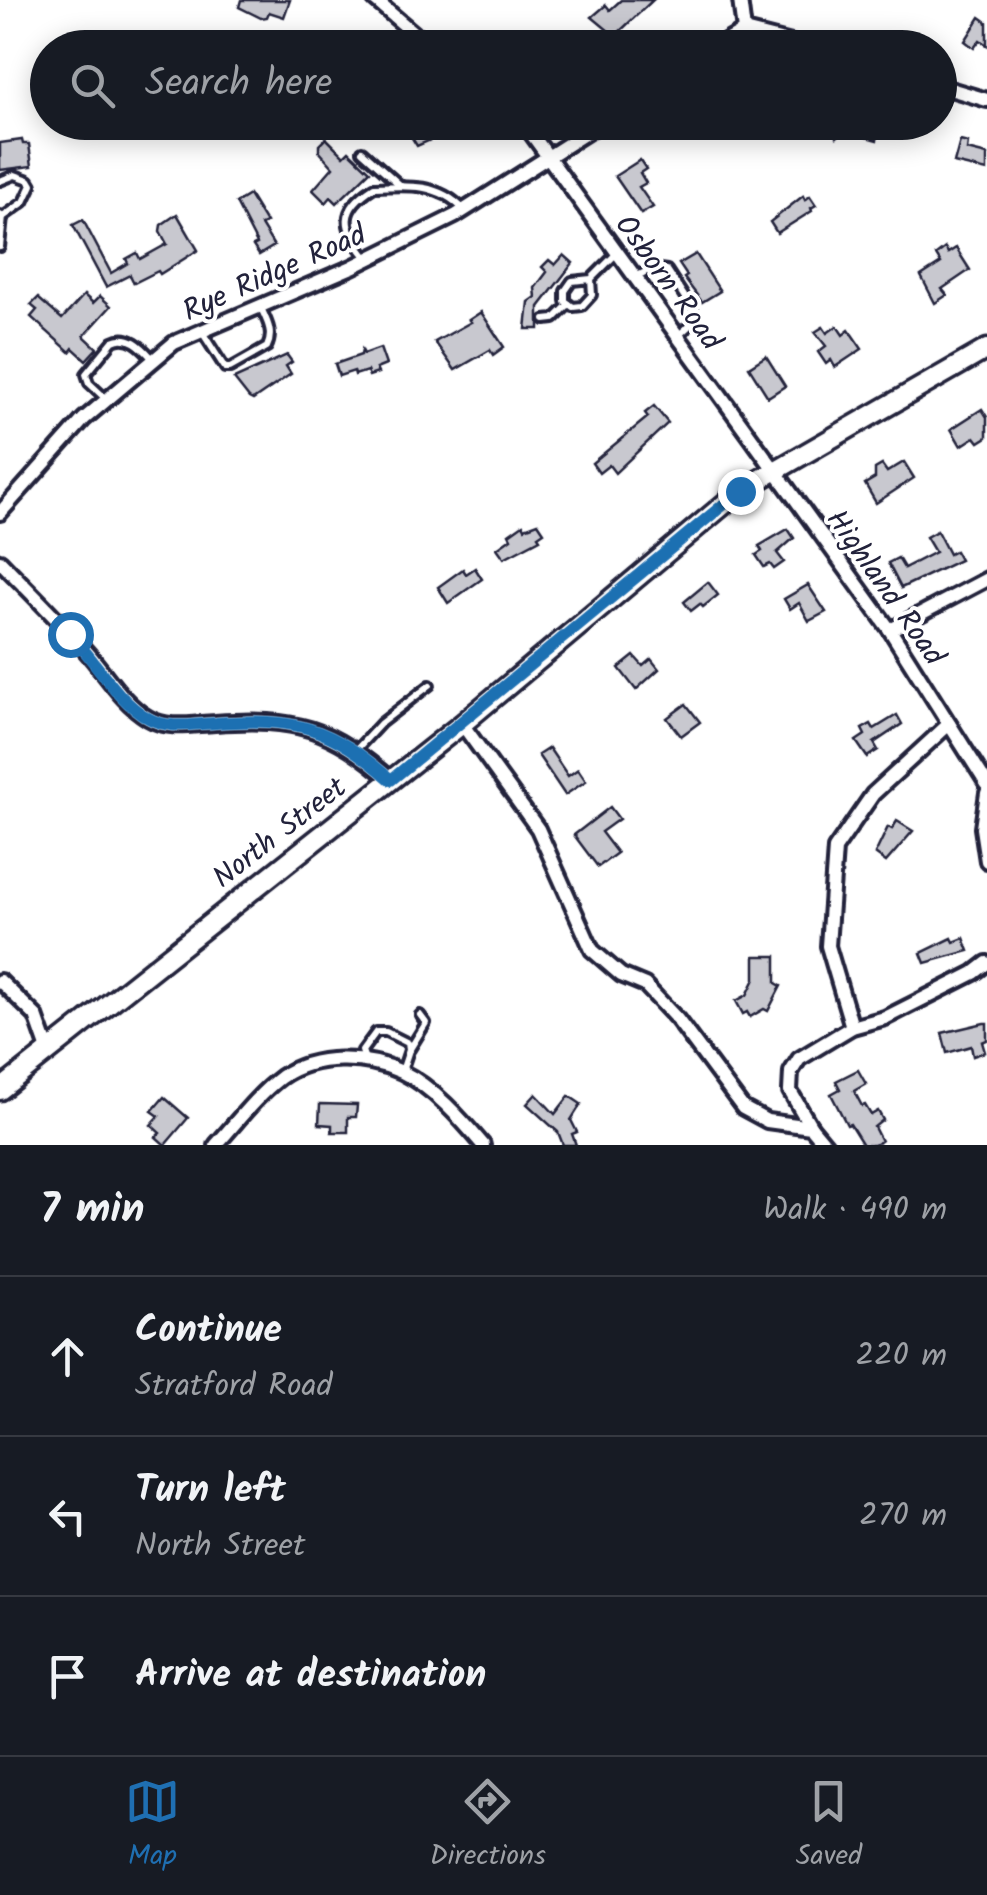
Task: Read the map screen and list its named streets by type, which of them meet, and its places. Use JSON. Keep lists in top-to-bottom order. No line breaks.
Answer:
{"streets":{"main road":["North Street"],"street":["Rye Ridge Road","Osborn Road","Highland Road"]},"crossings":[["Rye Ridge Road","Osborn Road"],["Osborn Road","Highland Road"],["Osborn Road","North Street"],["Highland Road","North Street"]],"page":{"search":"Search here","heading":["7 min","Walk · 490 m"],"list":[["Continue","Stratford Road","220 m"],["Turn left","North Street","270 m"],"Arrive at destination"],"nav":["Map","Directions","Saved"]}}
